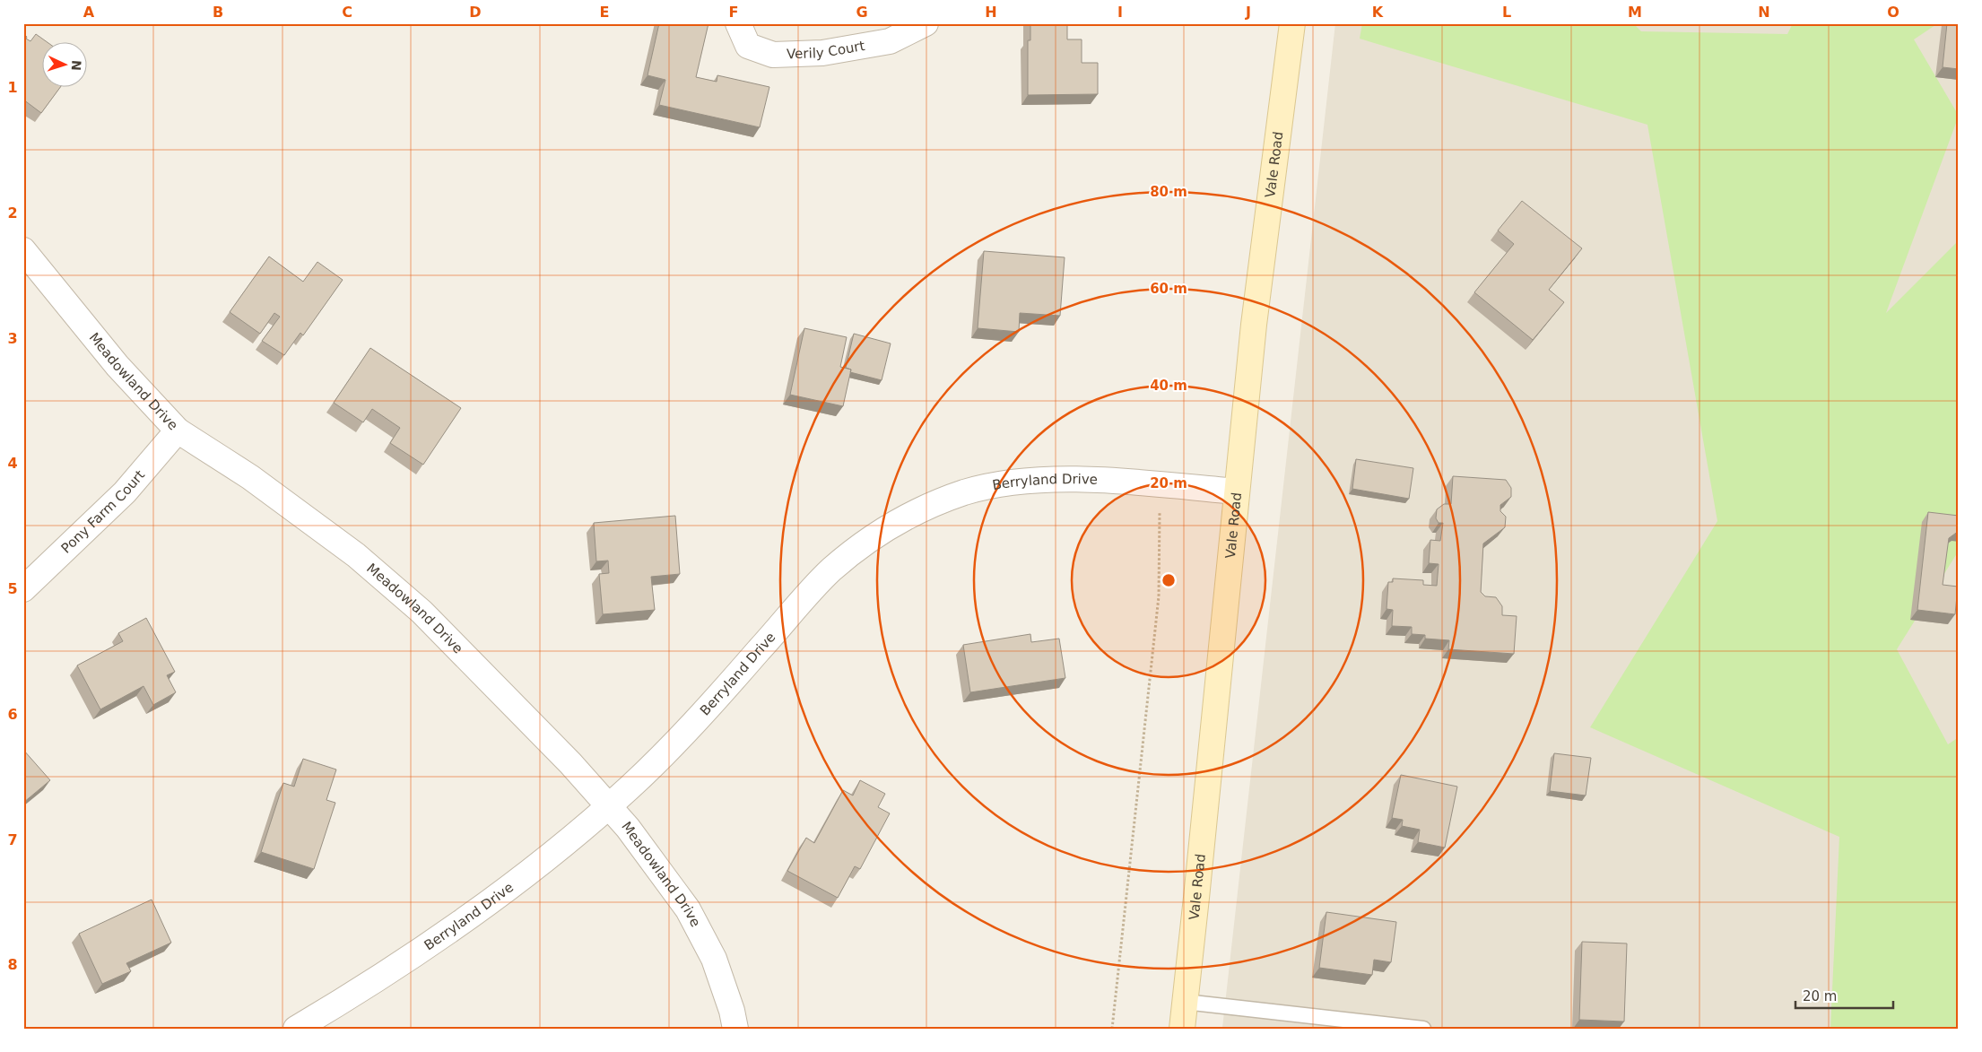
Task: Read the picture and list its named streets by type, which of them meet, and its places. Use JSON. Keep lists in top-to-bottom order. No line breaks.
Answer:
{"streets":{"main road":["Vale Road"],"street":["Verily Court","Meadowland Drive","Berryland Drive","Pony Farm Court"]},"crossings":[["Vale Road","Berryland Drive"],["Meadowland Drive","Berryland Drive"],["Meadowland Drive","Pony Farm Court"]],"scale_bar":"20 m","north":"right","grid":{"columns":["A","B","C","D","E","F","G","H","I","J","K","L","M","N","O"],"rows":["1","2","3","4","5","6","7","8"]},"rings":["80 m","60 m","40 m","20 m"]}
